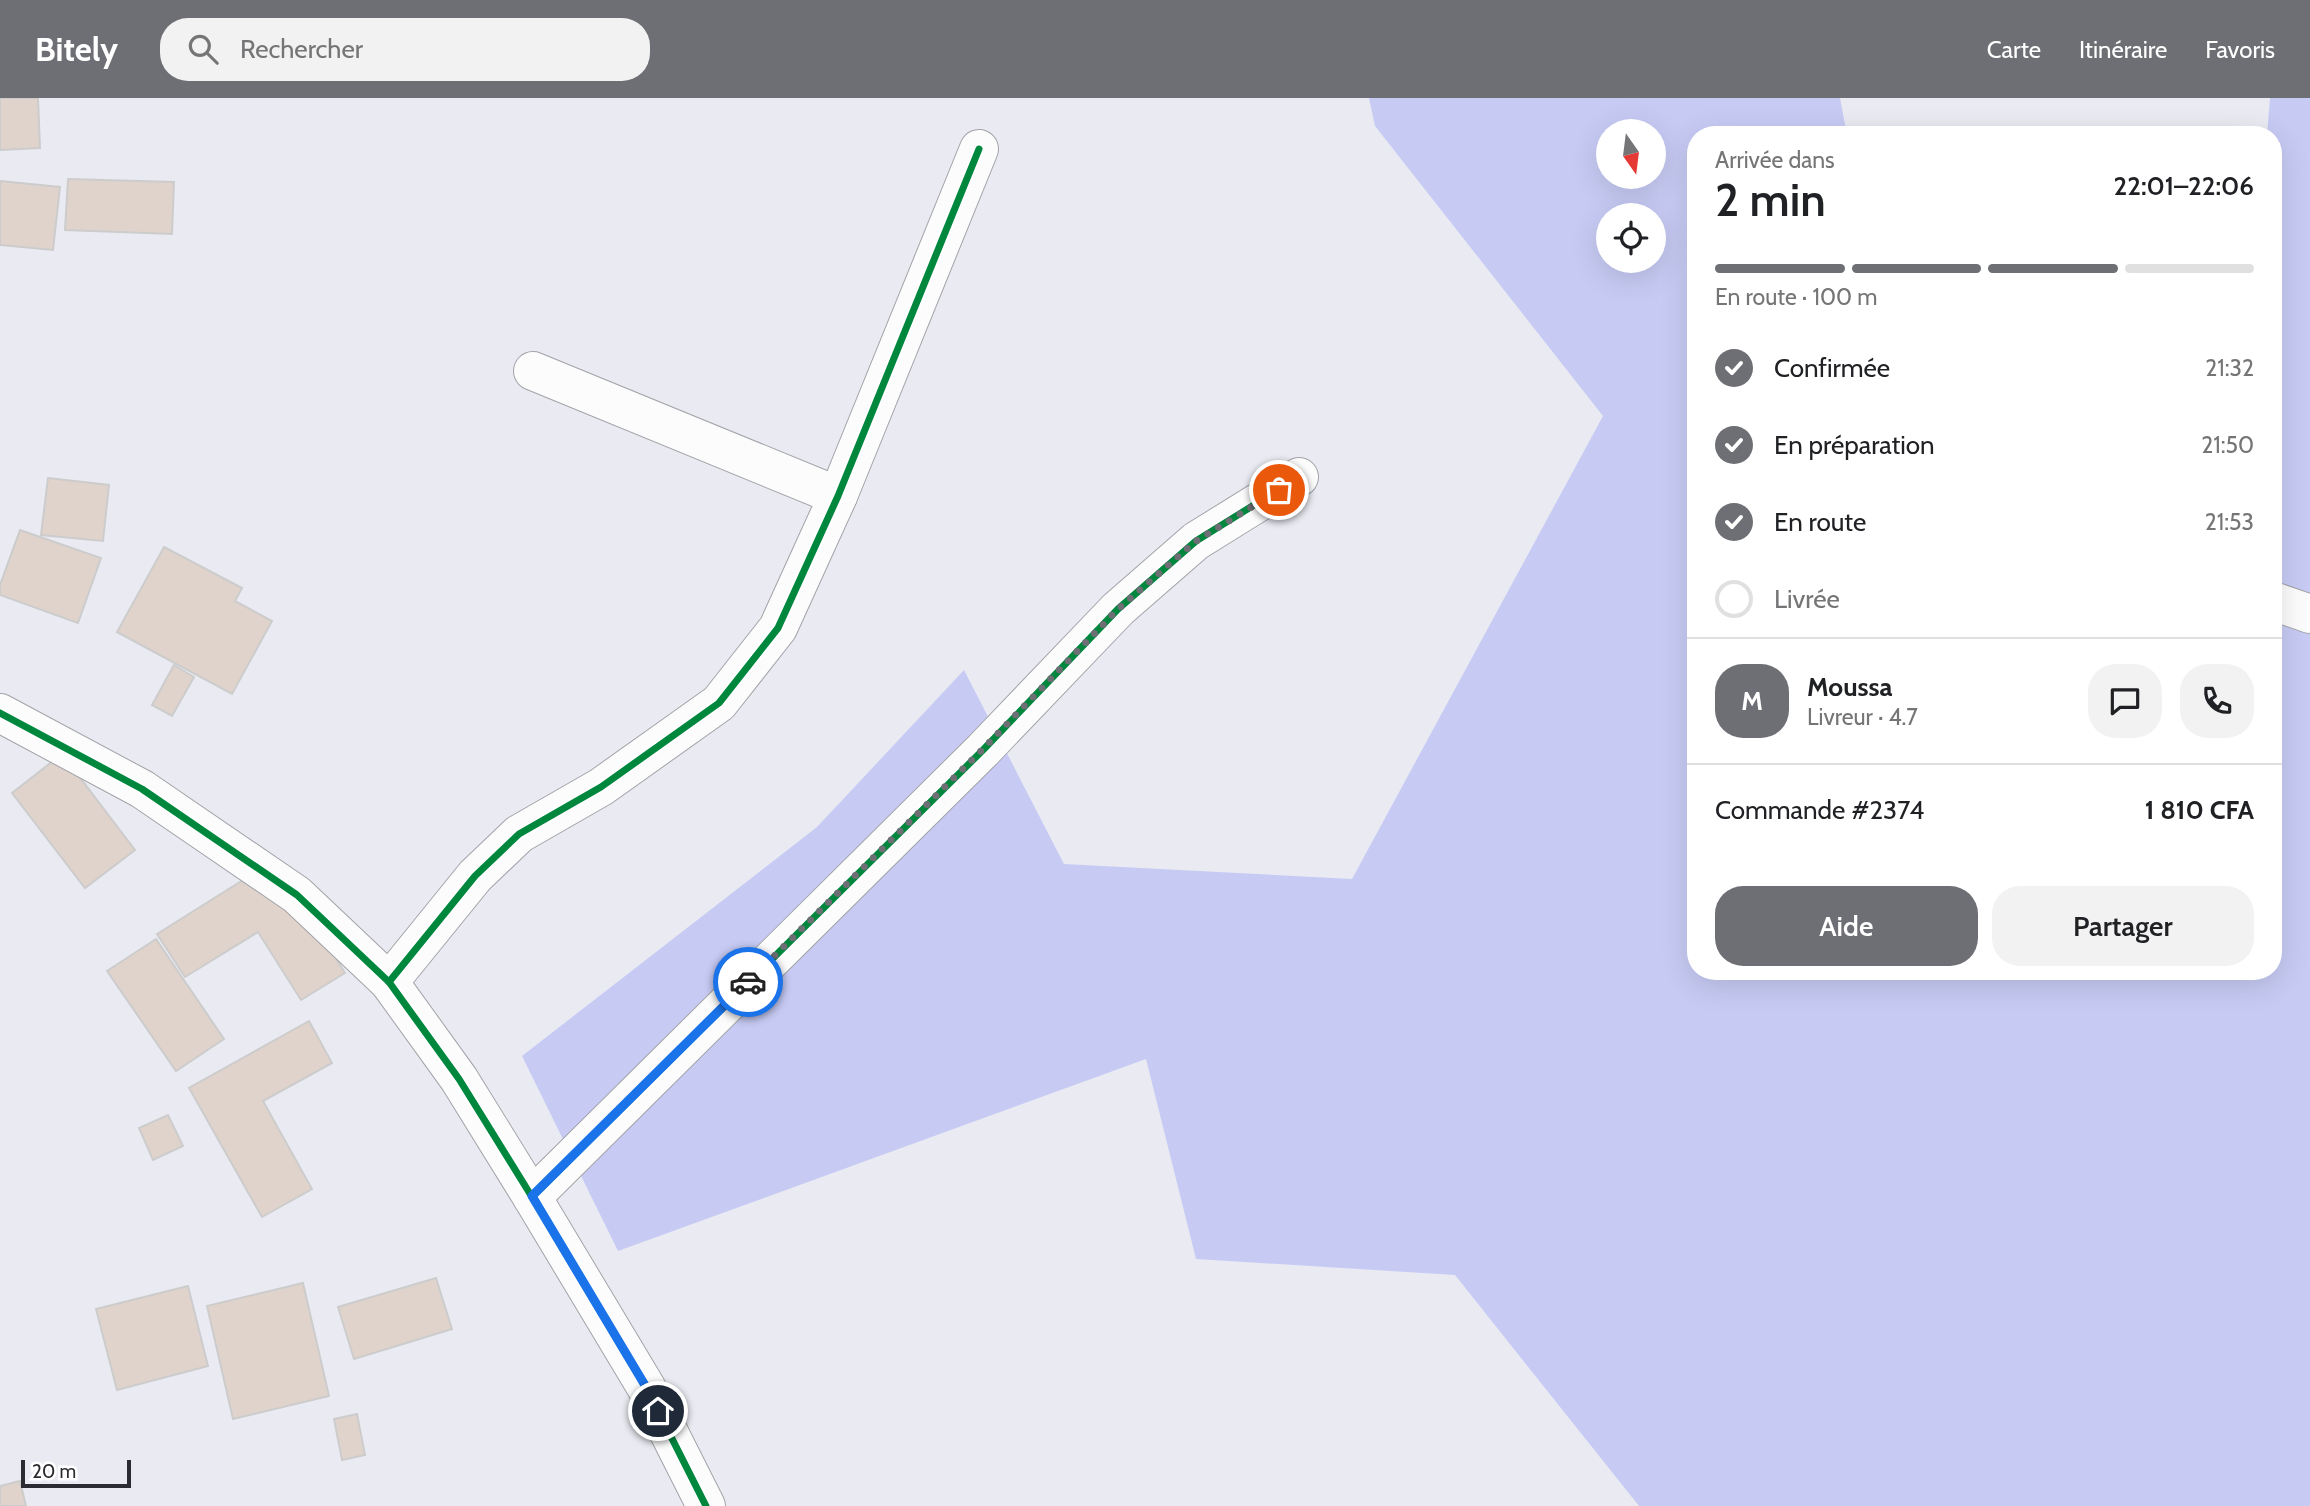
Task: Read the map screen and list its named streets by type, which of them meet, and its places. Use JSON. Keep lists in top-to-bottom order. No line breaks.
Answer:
{"scale_bar":"20 m","north":"bottom","page":{"header":"Bitely","search":"Rechercher","nav":["Carte","Itinéraire","Favoris"],"heading":["2 min","Arrivée dans","22:01–22:06"],"panel":["Moussa","Livreur · 4.7","Commande #2374","1 810 CFA"],"bar":"En route · 100 m","list":[["Confirmée","21:32"],["En préparation","21:50"],["En route","21:53"],"Livrée"],"round":"M","buttons":["Aide","Partager"],"scale":"20 m"}}
